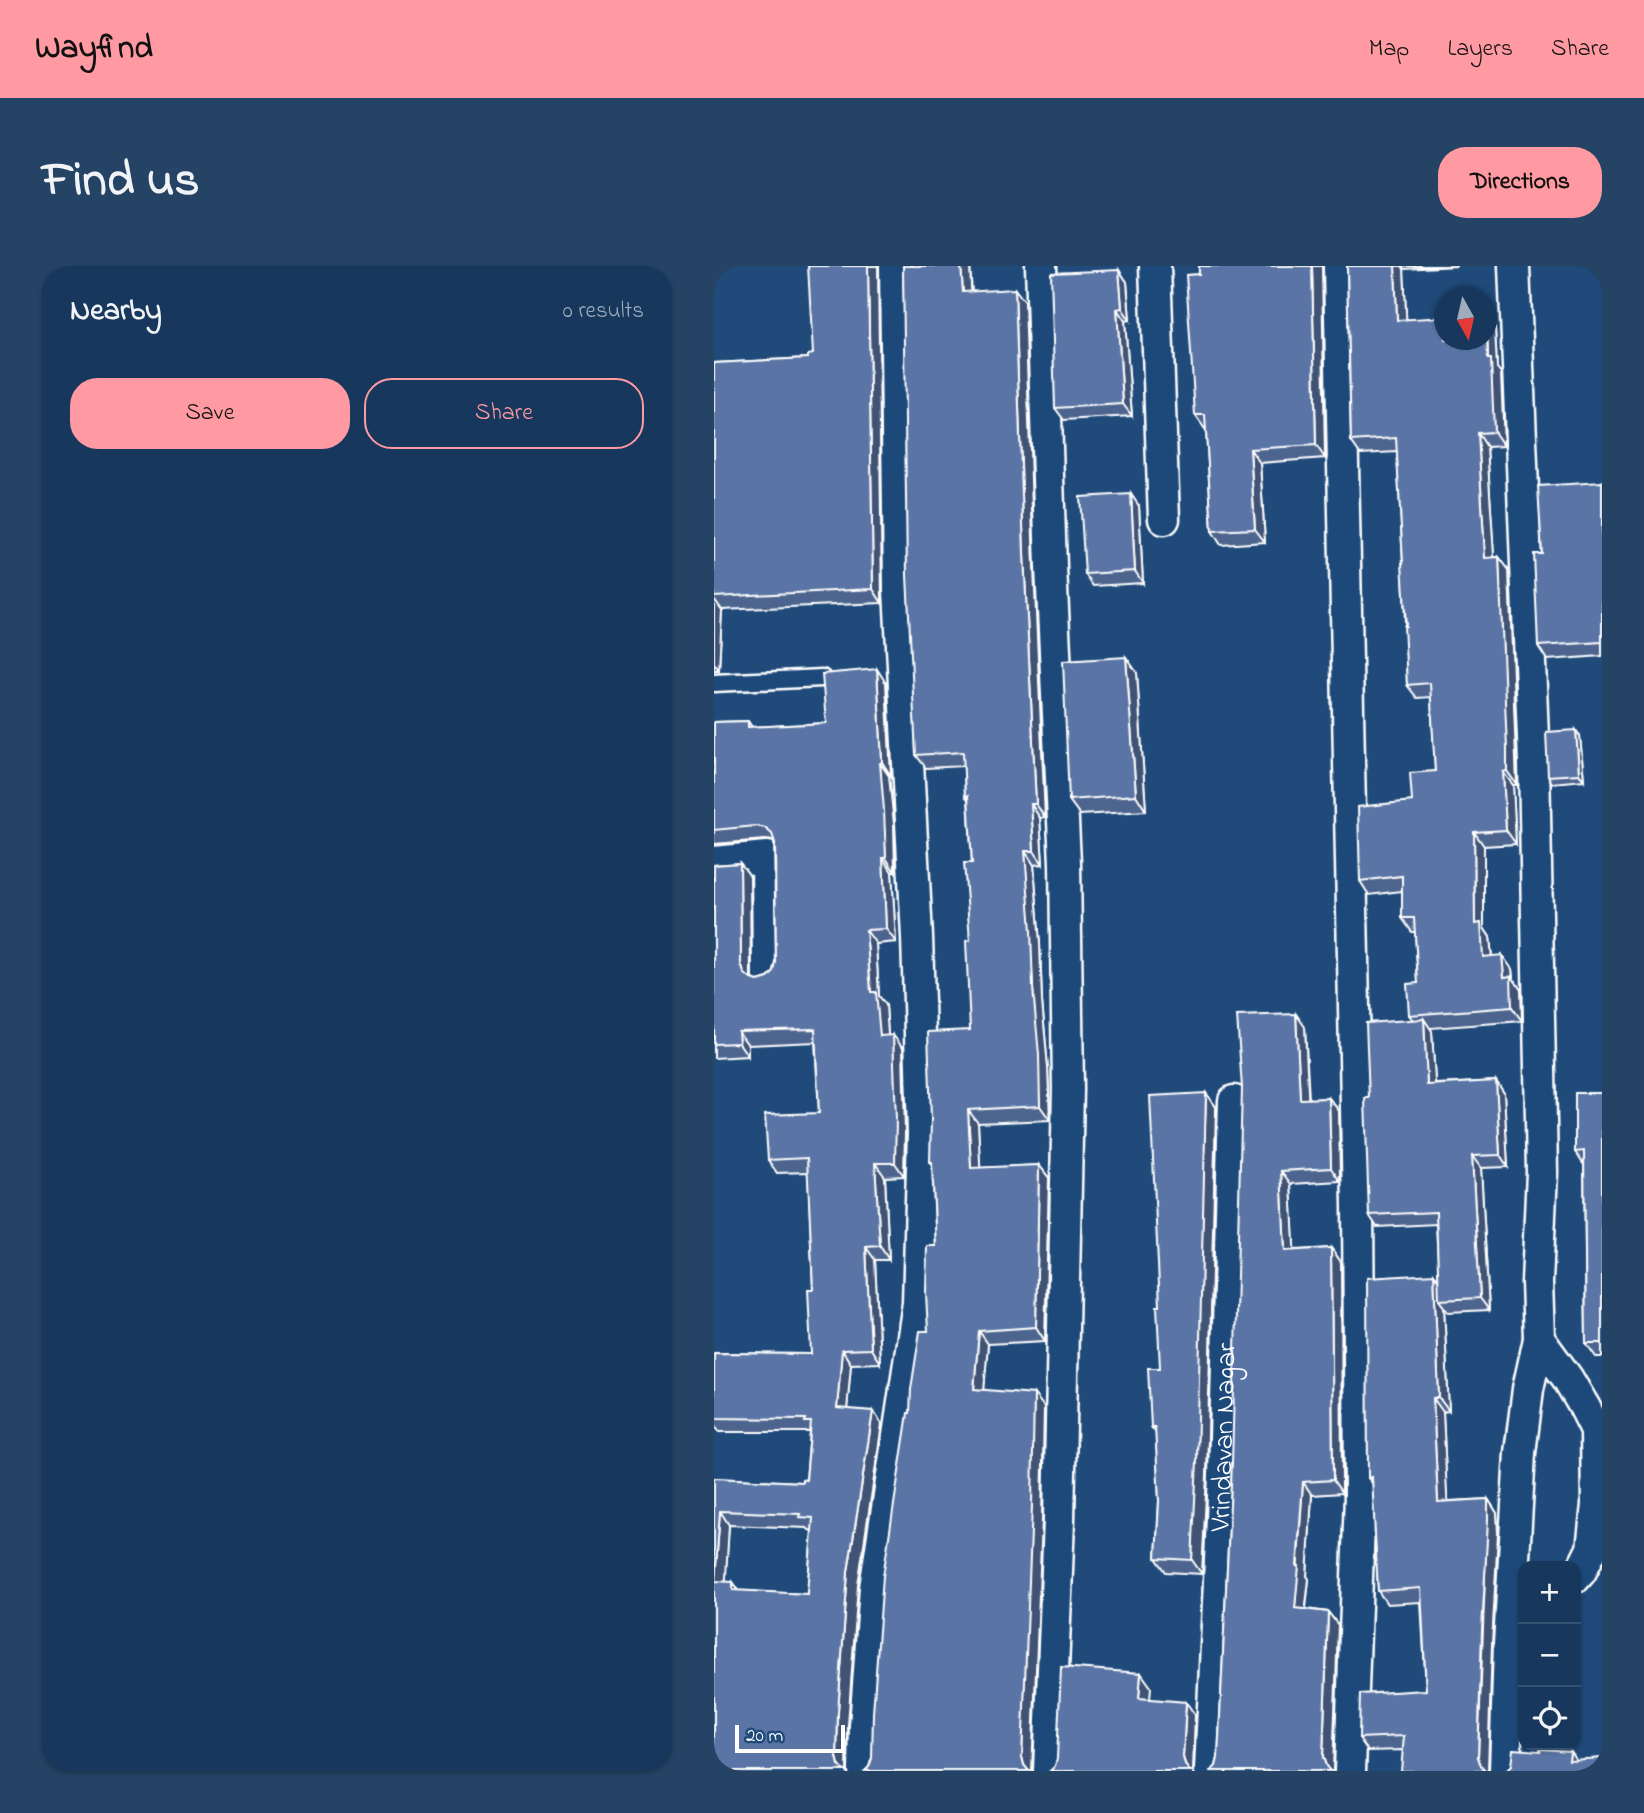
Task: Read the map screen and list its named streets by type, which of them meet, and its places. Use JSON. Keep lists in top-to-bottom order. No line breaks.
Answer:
{"streets":{"street":["Vrindavan Nagar"]},"scale_bar":"20 m","north":"bottom","page":{"header":"Wayfind","nav":["Map","Layers","Share"],"title":"Find us","buttons":["Directions",["Save","Share"]],"heading":["Nearby","0 results"],"map_buttons":["+","−"],"scale":"20 m"}}
